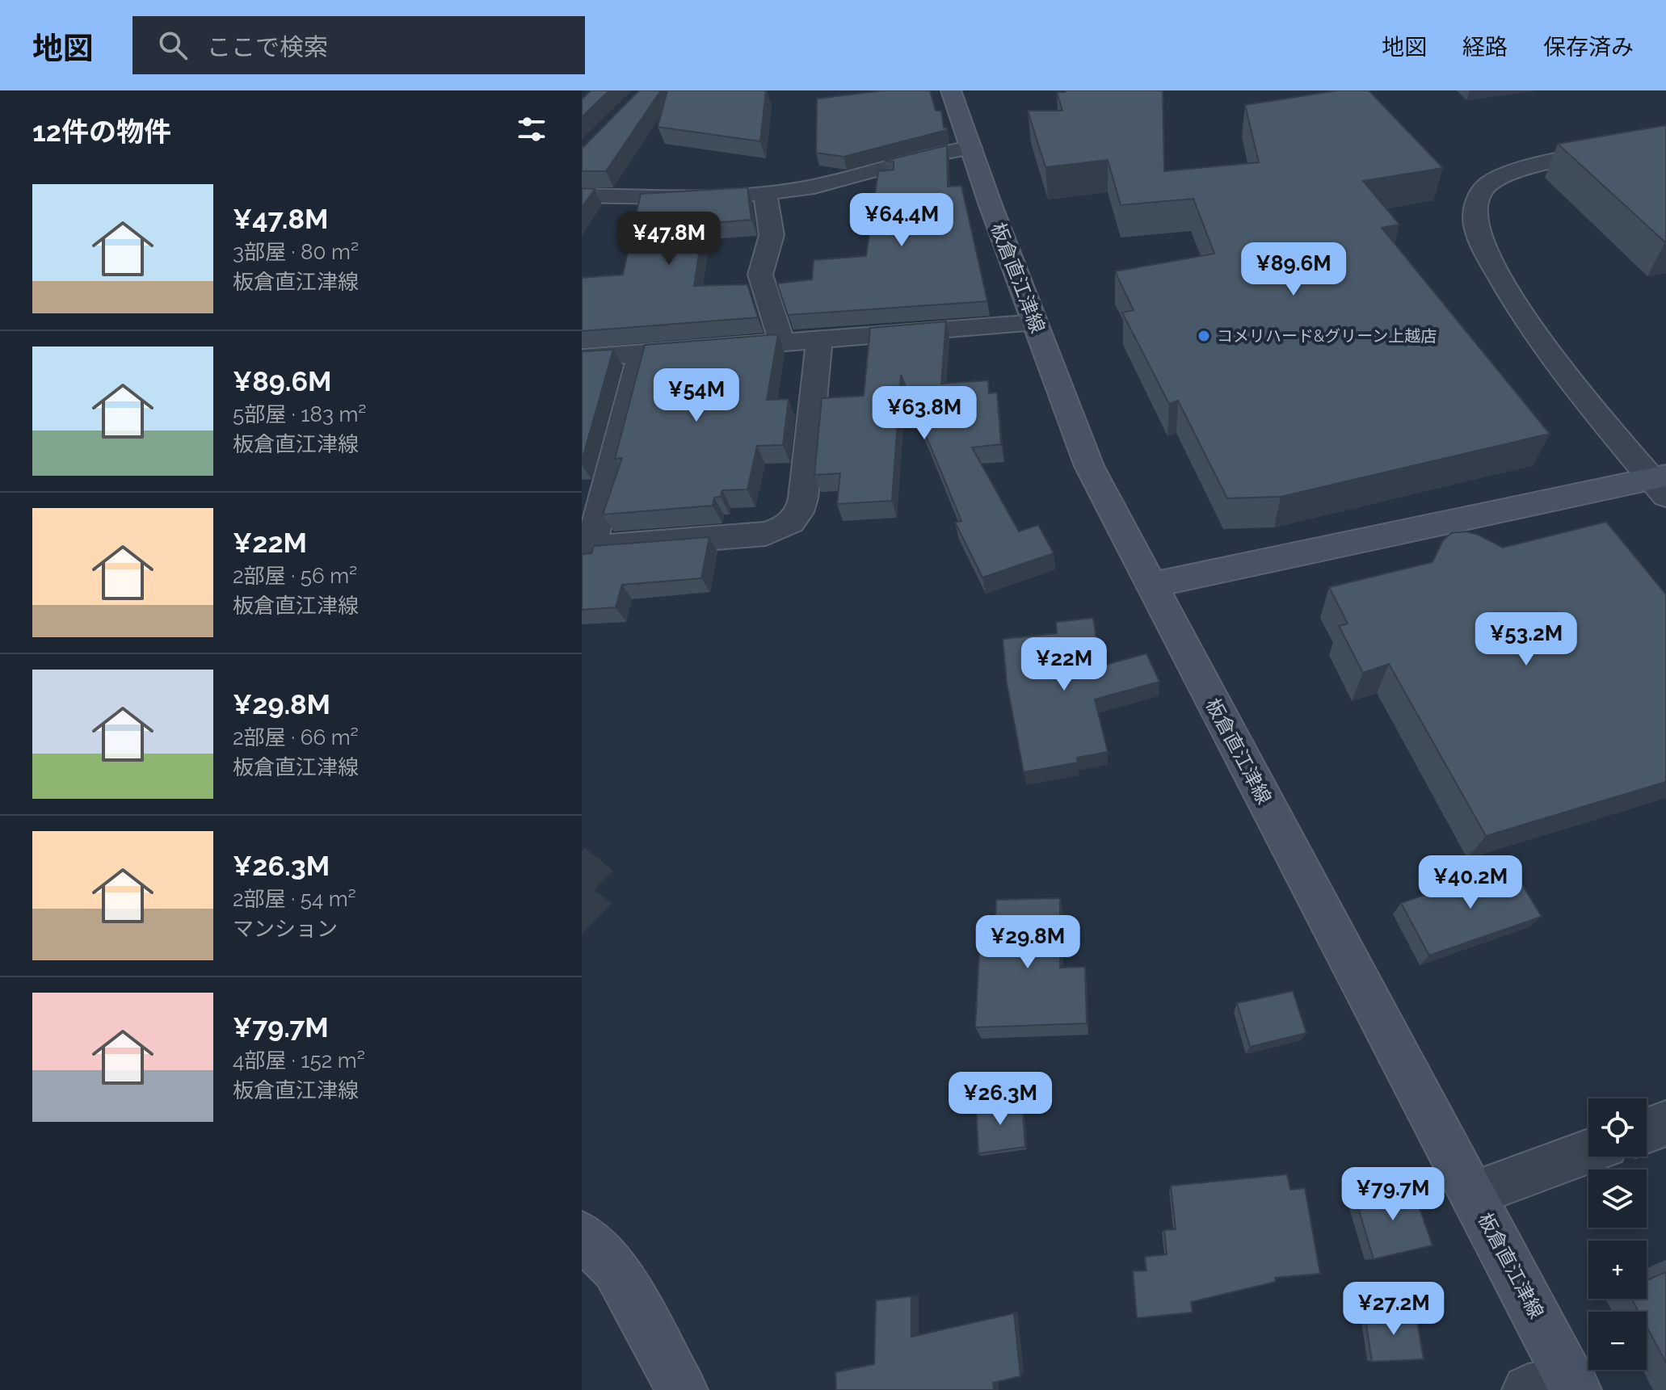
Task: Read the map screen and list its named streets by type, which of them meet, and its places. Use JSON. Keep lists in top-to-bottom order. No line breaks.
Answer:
{"streets":{"main road":["板倉直江津線"]},"places":["コメリハード&グリーン上越店"],"page":{"header":"地図","search":"ここで検索","nav":["地図","経路","保存済み"],"heading":"12件の物件","list":[{"name":"¥47.8M","note":"3部屋 · 80 m² · 板倉直江津線"},{"name":"¥89.6M","note":"5部屋 · 183 m² · 板倉直江津線"},{"name":"¥22M","note":"2部屋 · 56 m² · 板倉直江津線"},{"name":"¥29.8M","note":"2部屋 · 66 m² · 板倉直江津線"},{"name":"¥26.3M","note":"2部屋 · 54 m² · マンション"},{"name":"¥79.7M","note":"4部屋 · 152 m² · 板倉直江津線"}],"price":["¥64.4M","¥47.8M","¥89.6M","¥54M","¥63.8M","¥53.2M","¥22M","¥40.2M","¥29.8M","¥26.3M","¥79.7M","¥27.2M"],"map_buttons":["+","−"]}}
